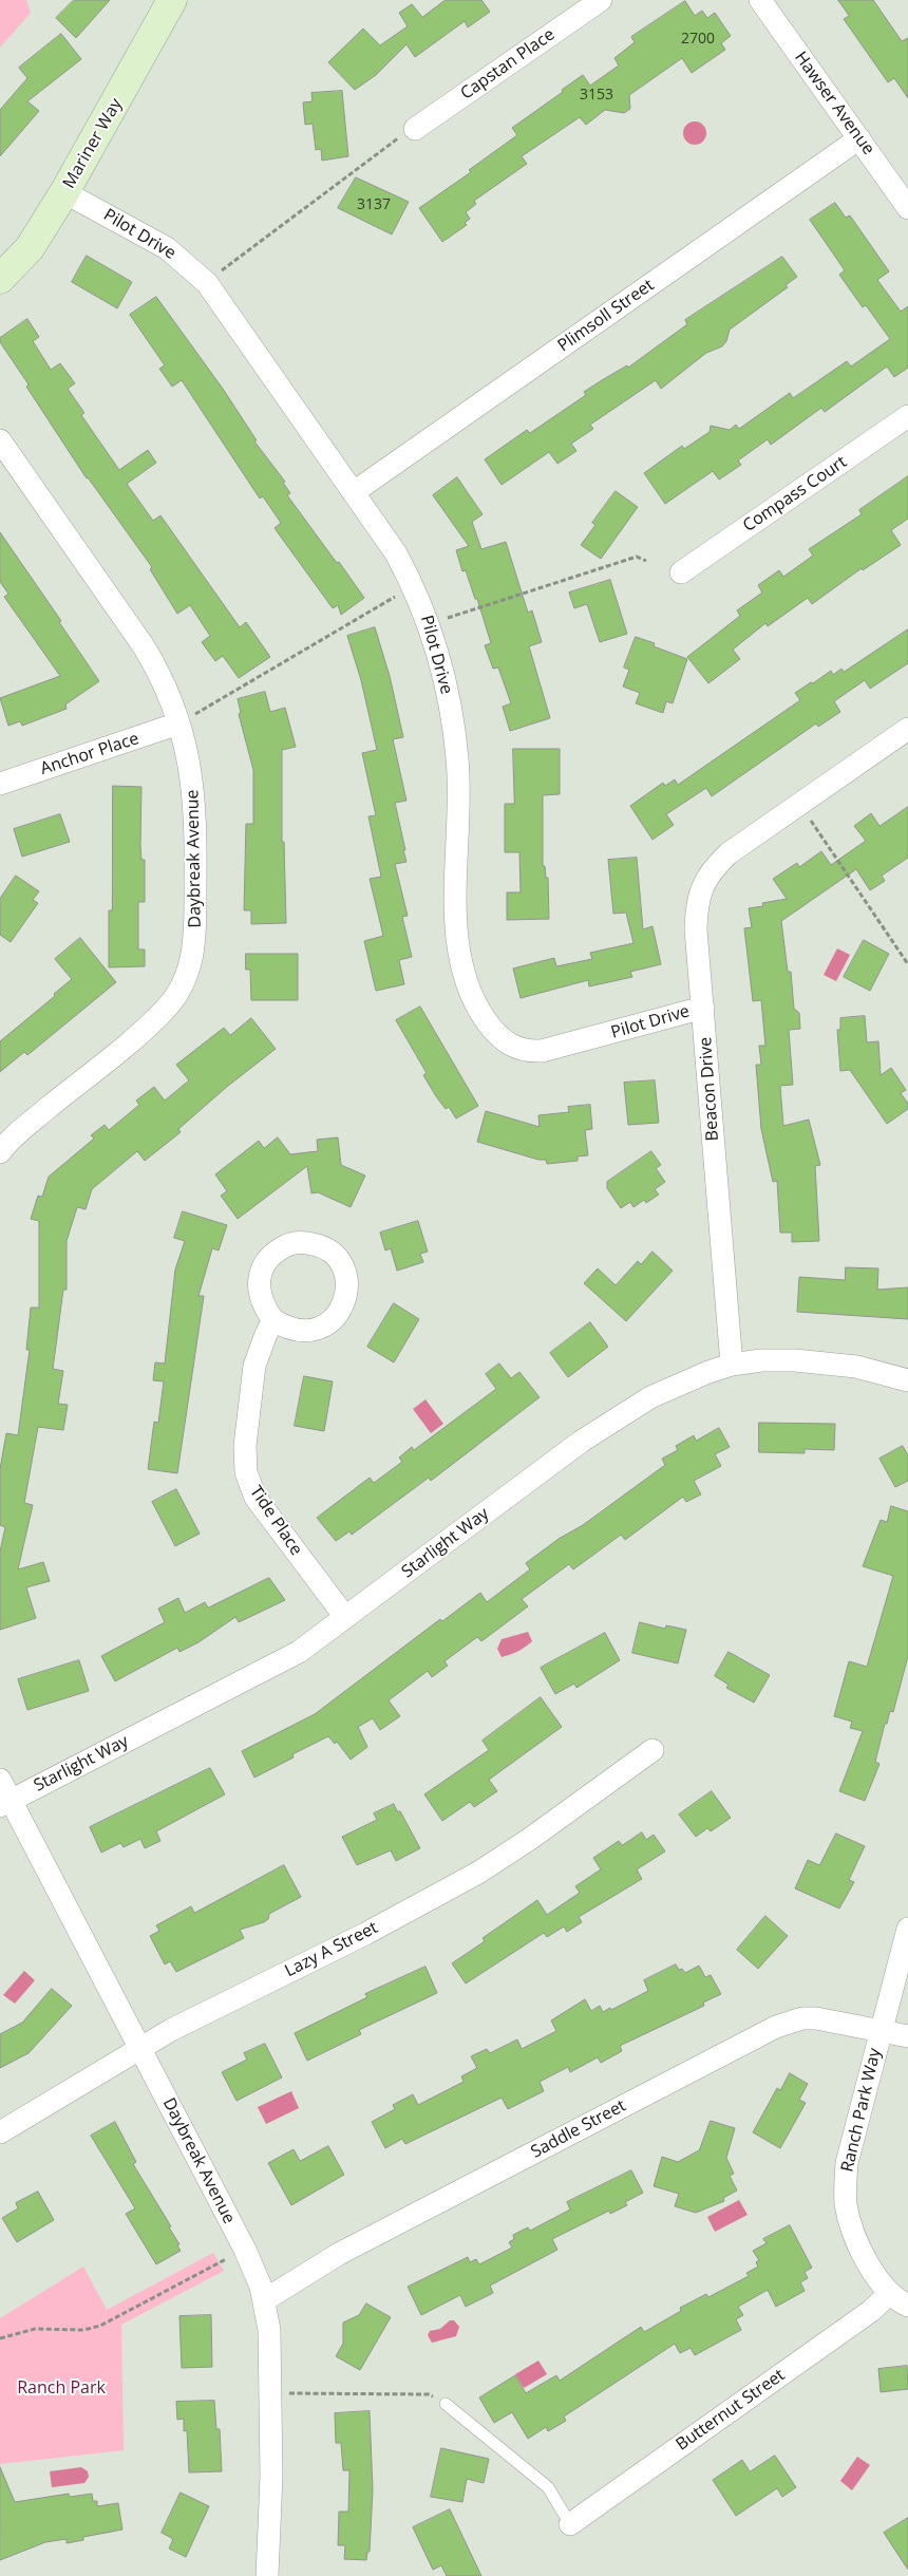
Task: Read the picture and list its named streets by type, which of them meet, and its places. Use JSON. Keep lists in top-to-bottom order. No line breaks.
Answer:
{"streets":{"main road":["Mariner Way"],"street":["Capstan Place","Hawser Avenue","Pilot Drive","Plimsoll Street","Compass Court","Anchor Place","Daybreak Avenue","Beacon Drive","Tide Place","Starlight Way","Lazy A Street","Ranch Park Way","Saddle Street","Butternut Street"]},"crossings":[["Hawser Avenue","Plimsoll Street"],["Mariner Way","Pilot Drive"],["Pilot Drive","Plimsoll Street"],["Pilot Drive","Beacon Drive"],["Anchor Place","Daybreak Avenue"],["Daybreak Avenue","Starlight Way"],["Daybreak Avenue","Lazy A Street"],["Daybreak Avenue","Saddle Street"],["Beacon Drive","Starlight Way"],["Tide Place","Starlight Way"],["Ranch Park Way","Saddle Street"],["Ranch Park Way","Butternut Street"]],"parks":["Ranch Park"],"house_numbers":["2700","3153","3137"]}
